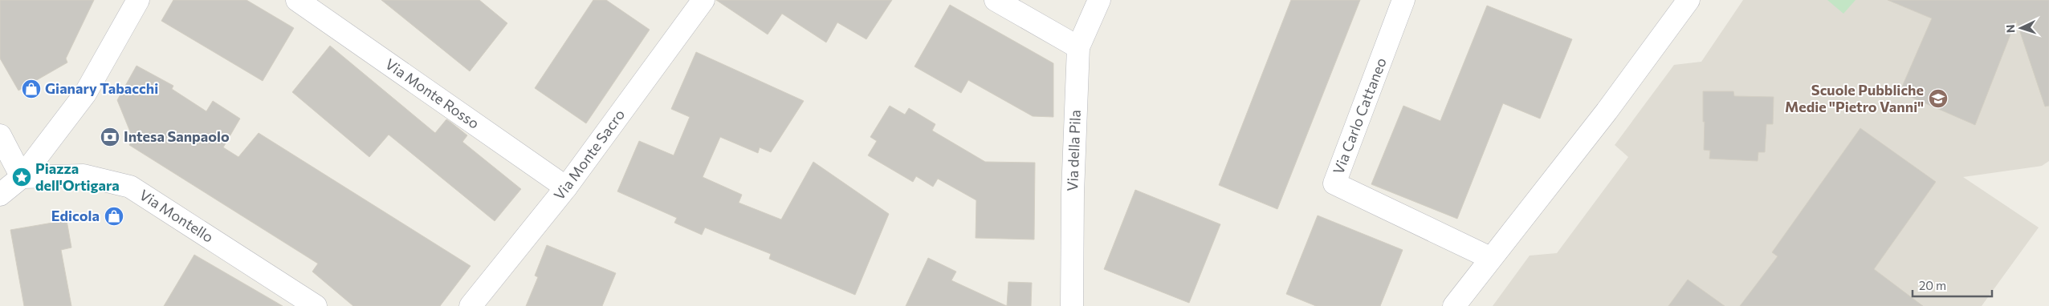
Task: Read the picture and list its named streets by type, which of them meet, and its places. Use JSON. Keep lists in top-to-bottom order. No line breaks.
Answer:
{"streets":{"street":["Via Monte Rosso","Via Carlo Cattaneo","Via della Pila","Via Monte Sacro","Via Montello"]},"crossings":[["Via Monte Rosso","Via Monte Sacro"]],"places":{"shop":["Gianary Tabacchi","Edicola"],"school or university":["Scuole Pubbliche Medie \"Pietro Vanni\""],"bank":["Intesa Sanpaolo"],"place":["Piazza dell'Ortigara"]},"scale_bar":"20 m","north":"left"}
